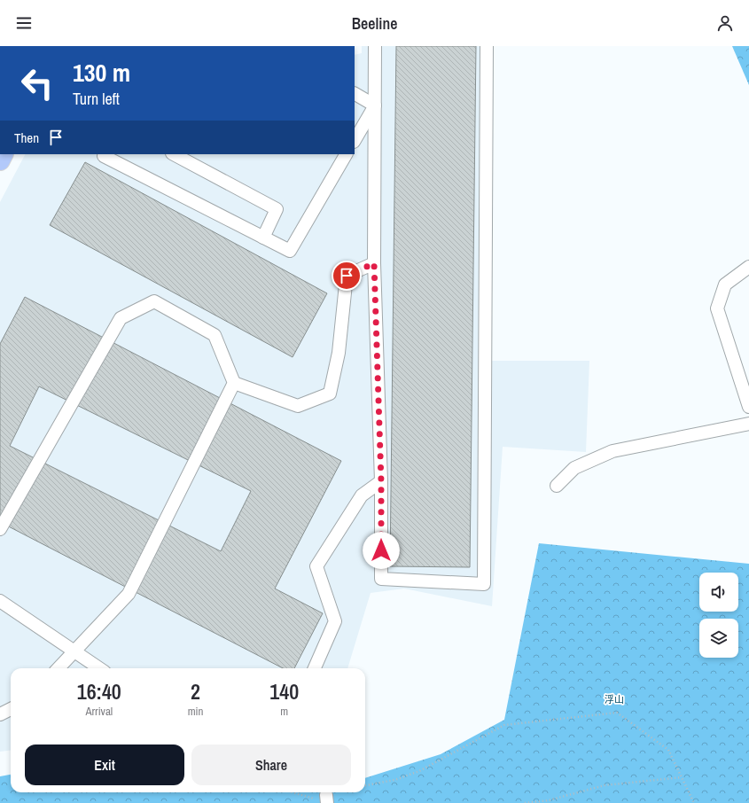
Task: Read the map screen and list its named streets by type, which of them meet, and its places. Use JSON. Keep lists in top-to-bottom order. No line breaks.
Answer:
{"parks":["浮山"],"page":{"header":"Beeline","turn":["130 m","Turn left"],"then":"Then","eta":["16:40","Arrival","2","min","140","m"],"buttons":["Exit","Share"]}}
